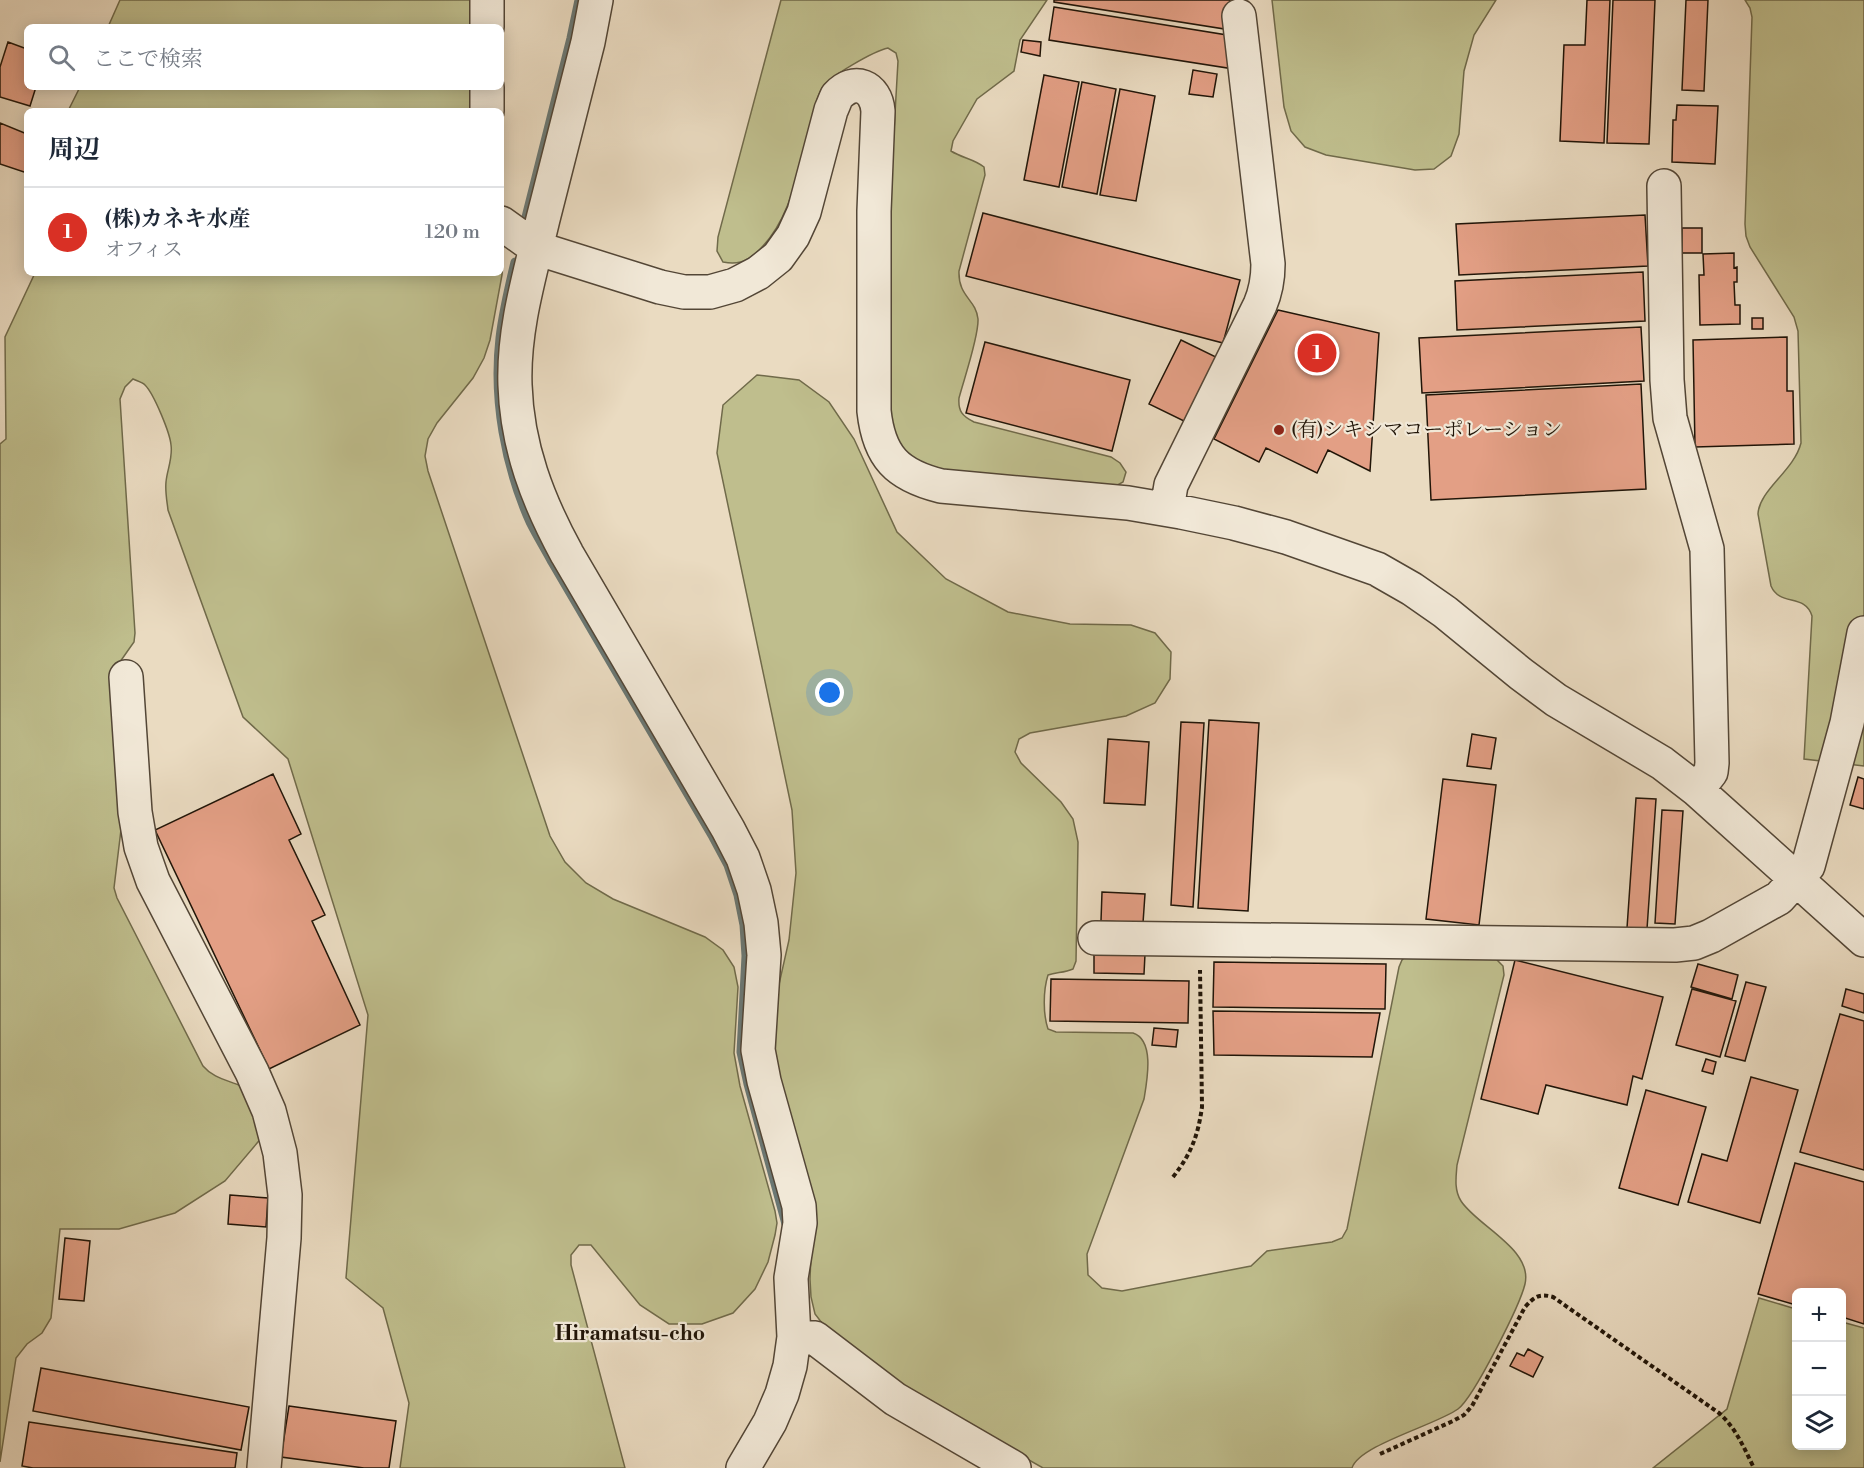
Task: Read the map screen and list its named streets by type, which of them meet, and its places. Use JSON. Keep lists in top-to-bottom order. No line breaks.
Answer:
{"districts":["Hiramatsu-cho"],"places":["(有)シキシマコーポレーション"],"page":{"search":"ここで検索","heading":"周辺","list":[{"mark":"1","name":"(株)カネキ水産","note":"オフィス","value":"120 m"}],"pins":"1","map_buttons":["+","−"]}}
